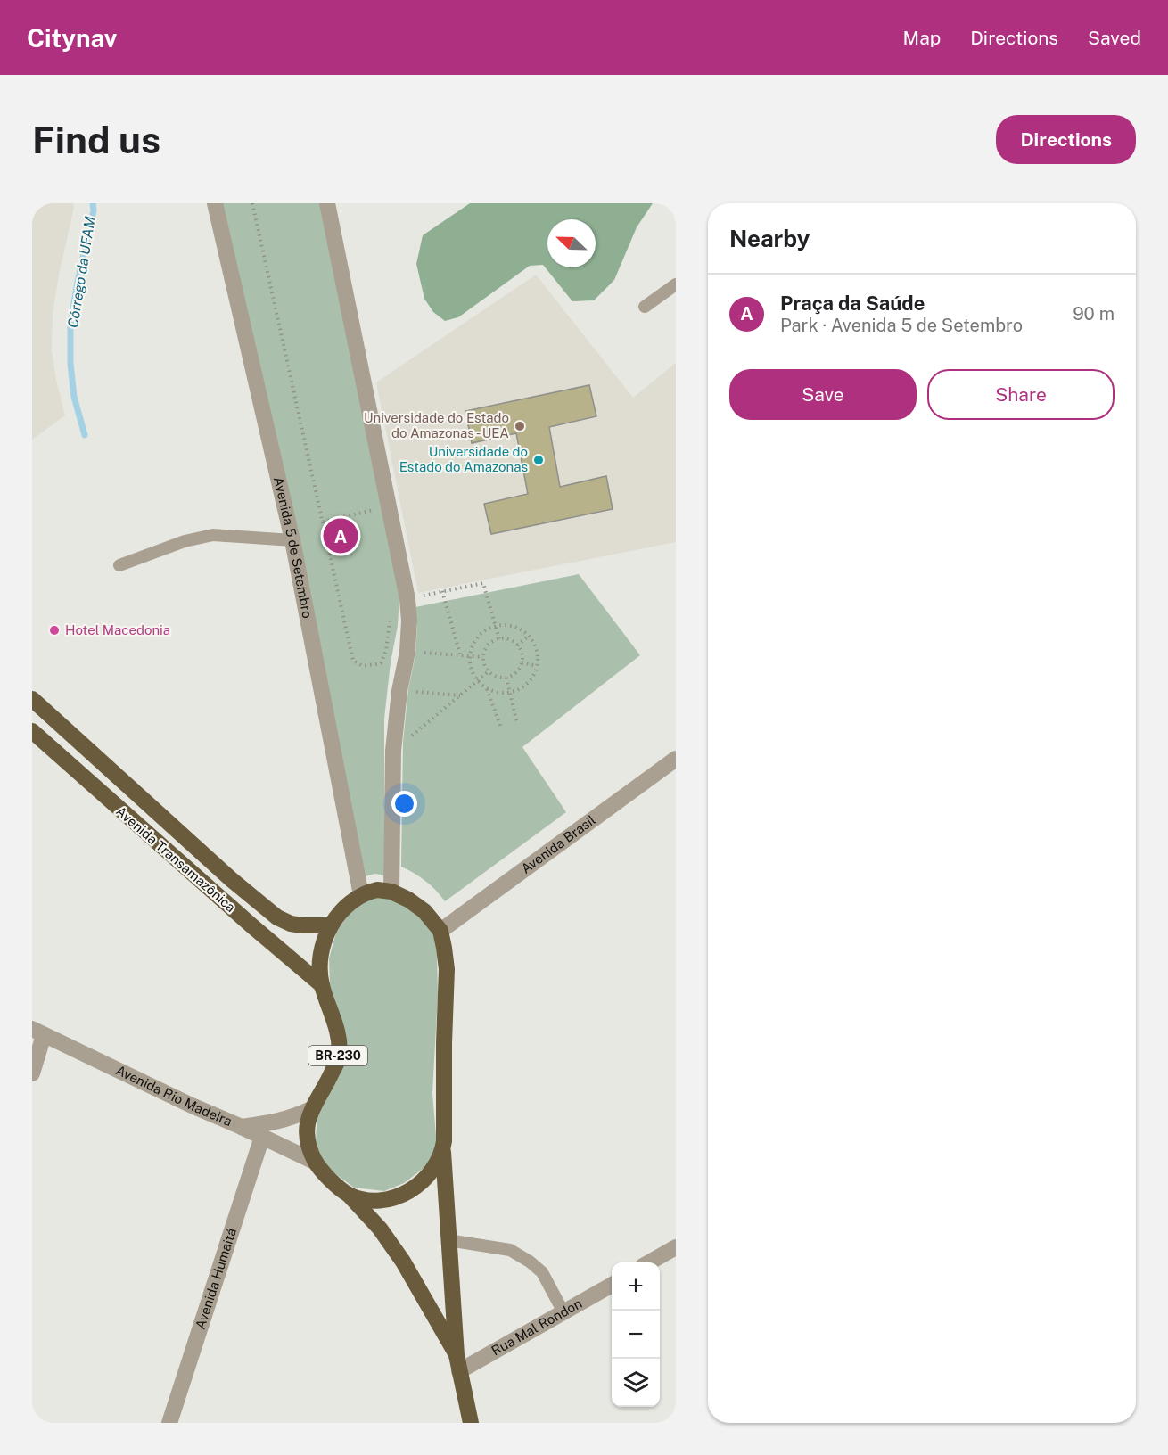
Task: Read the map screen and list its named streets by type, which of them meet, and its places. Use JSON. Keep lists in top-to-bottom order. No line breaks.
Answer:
{"streets":{"highway":["Avenida Transamazônica","BR-230"],"street":["Avenida 5 de Setembro","Avenida Brasil","Avenida Rio Madeira","Avenida Humaitá","Rua Mal Rondon"]},"crossings":[["Avenida 5 de Setembro","BR-230"],["Avenida Brasil","BR-230"],["Avenida Transamazônica","BR-230"],["BR-230","Avenida Rio Madeira"],["BR-230","Rua Mal Rondon"],["Avenida Rio Madeira","Avenida Humaitá"]],"water":["Córrego da UFAM"],"places":["Universidade do Estado do Amazonas - UEA","Universidade do Estado do Amazonas","Hotel Macedonia"],"north":"top left","page":{"header":"Citynav","nav":["Map","Directions","Saved"],"buttons":["Directions",["Save","Share"]],"title":"Find us","heading":"Nearby","list":[{"mark":"A","name":"Praça da Saúde","note":"Park · Avenida 5 de Setembro","value":"90 m"}],"pins":"A","map_buttons":["+","−"]}}
